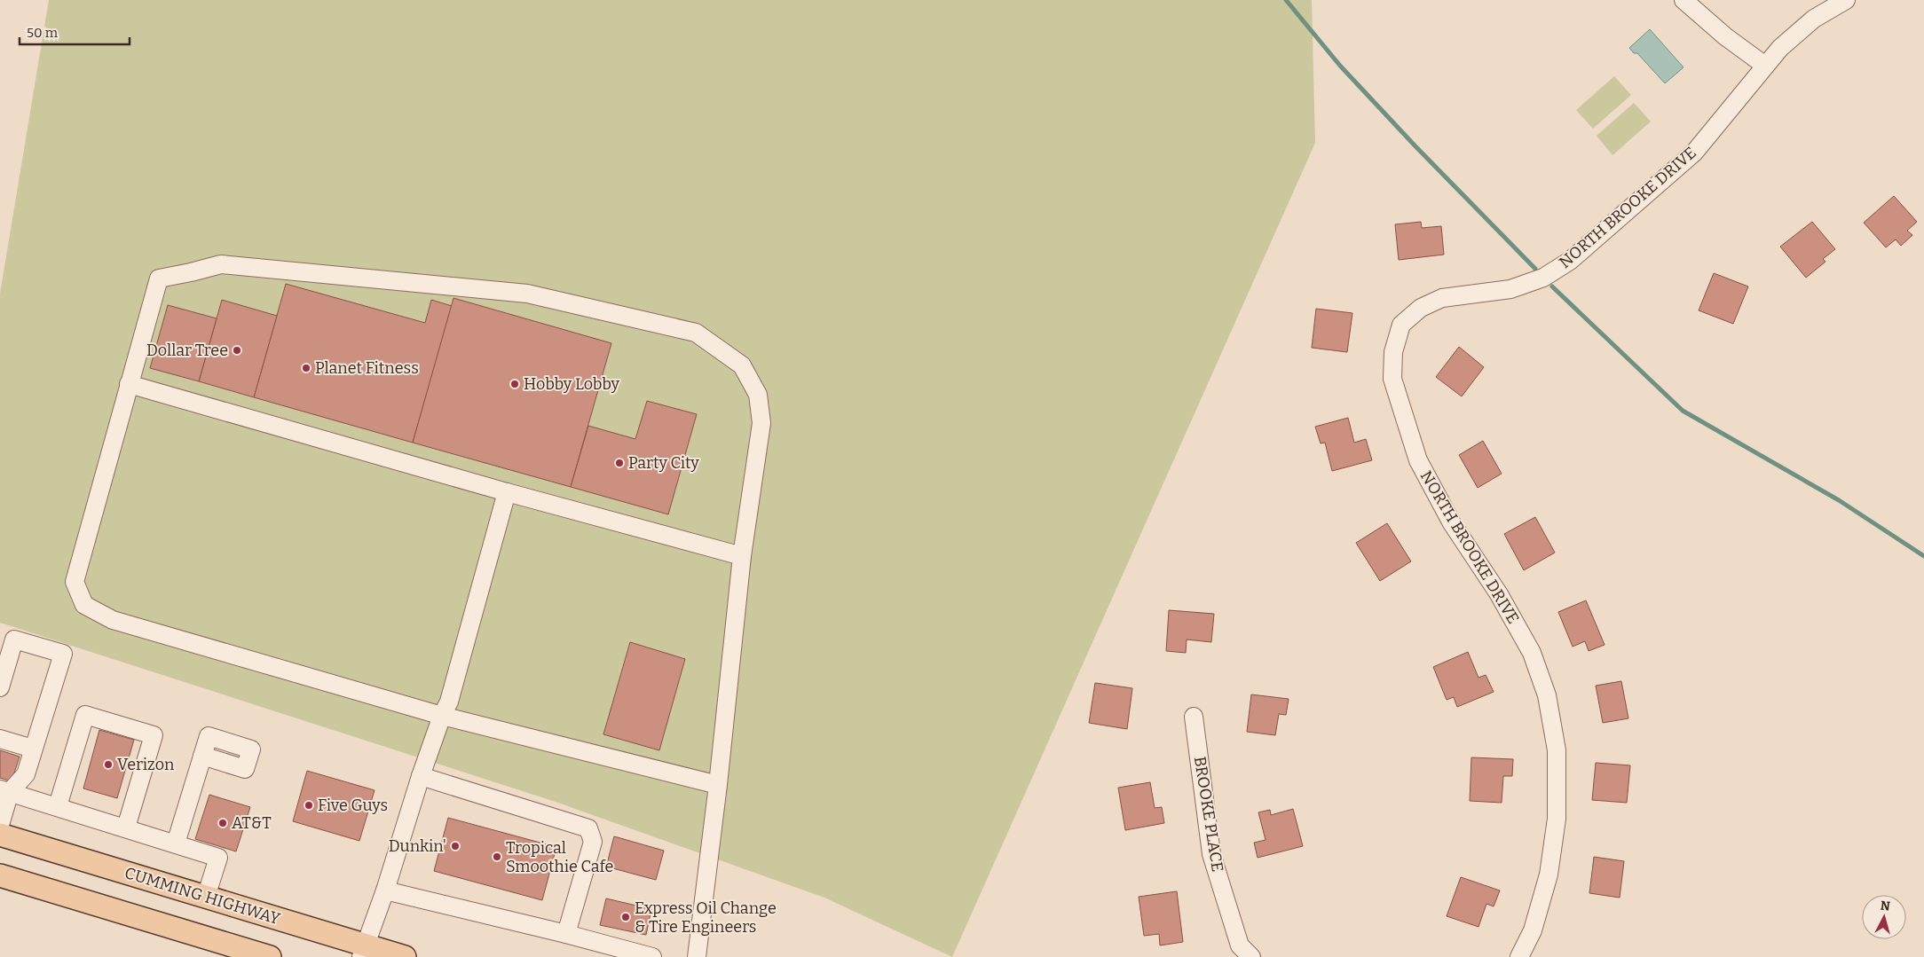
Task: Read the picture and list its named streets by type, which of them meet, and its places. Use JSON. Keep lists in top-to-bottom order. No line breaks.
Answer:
{"streets":{"main road":["CUMMING HIGHWAY"],"street":["NORTH BROOKE DRIVE","BROOKE PLACE"]},"places":["Dollar Tree","Planet Fitness","Hobby Lobby","Party City","Verizon","Five Guys","AT&T","Dunkin'","Tropical Smoothie Cafe","Express Oil Change & Tire Engineers"],"scale_bar":"50 m","north":"top"}
